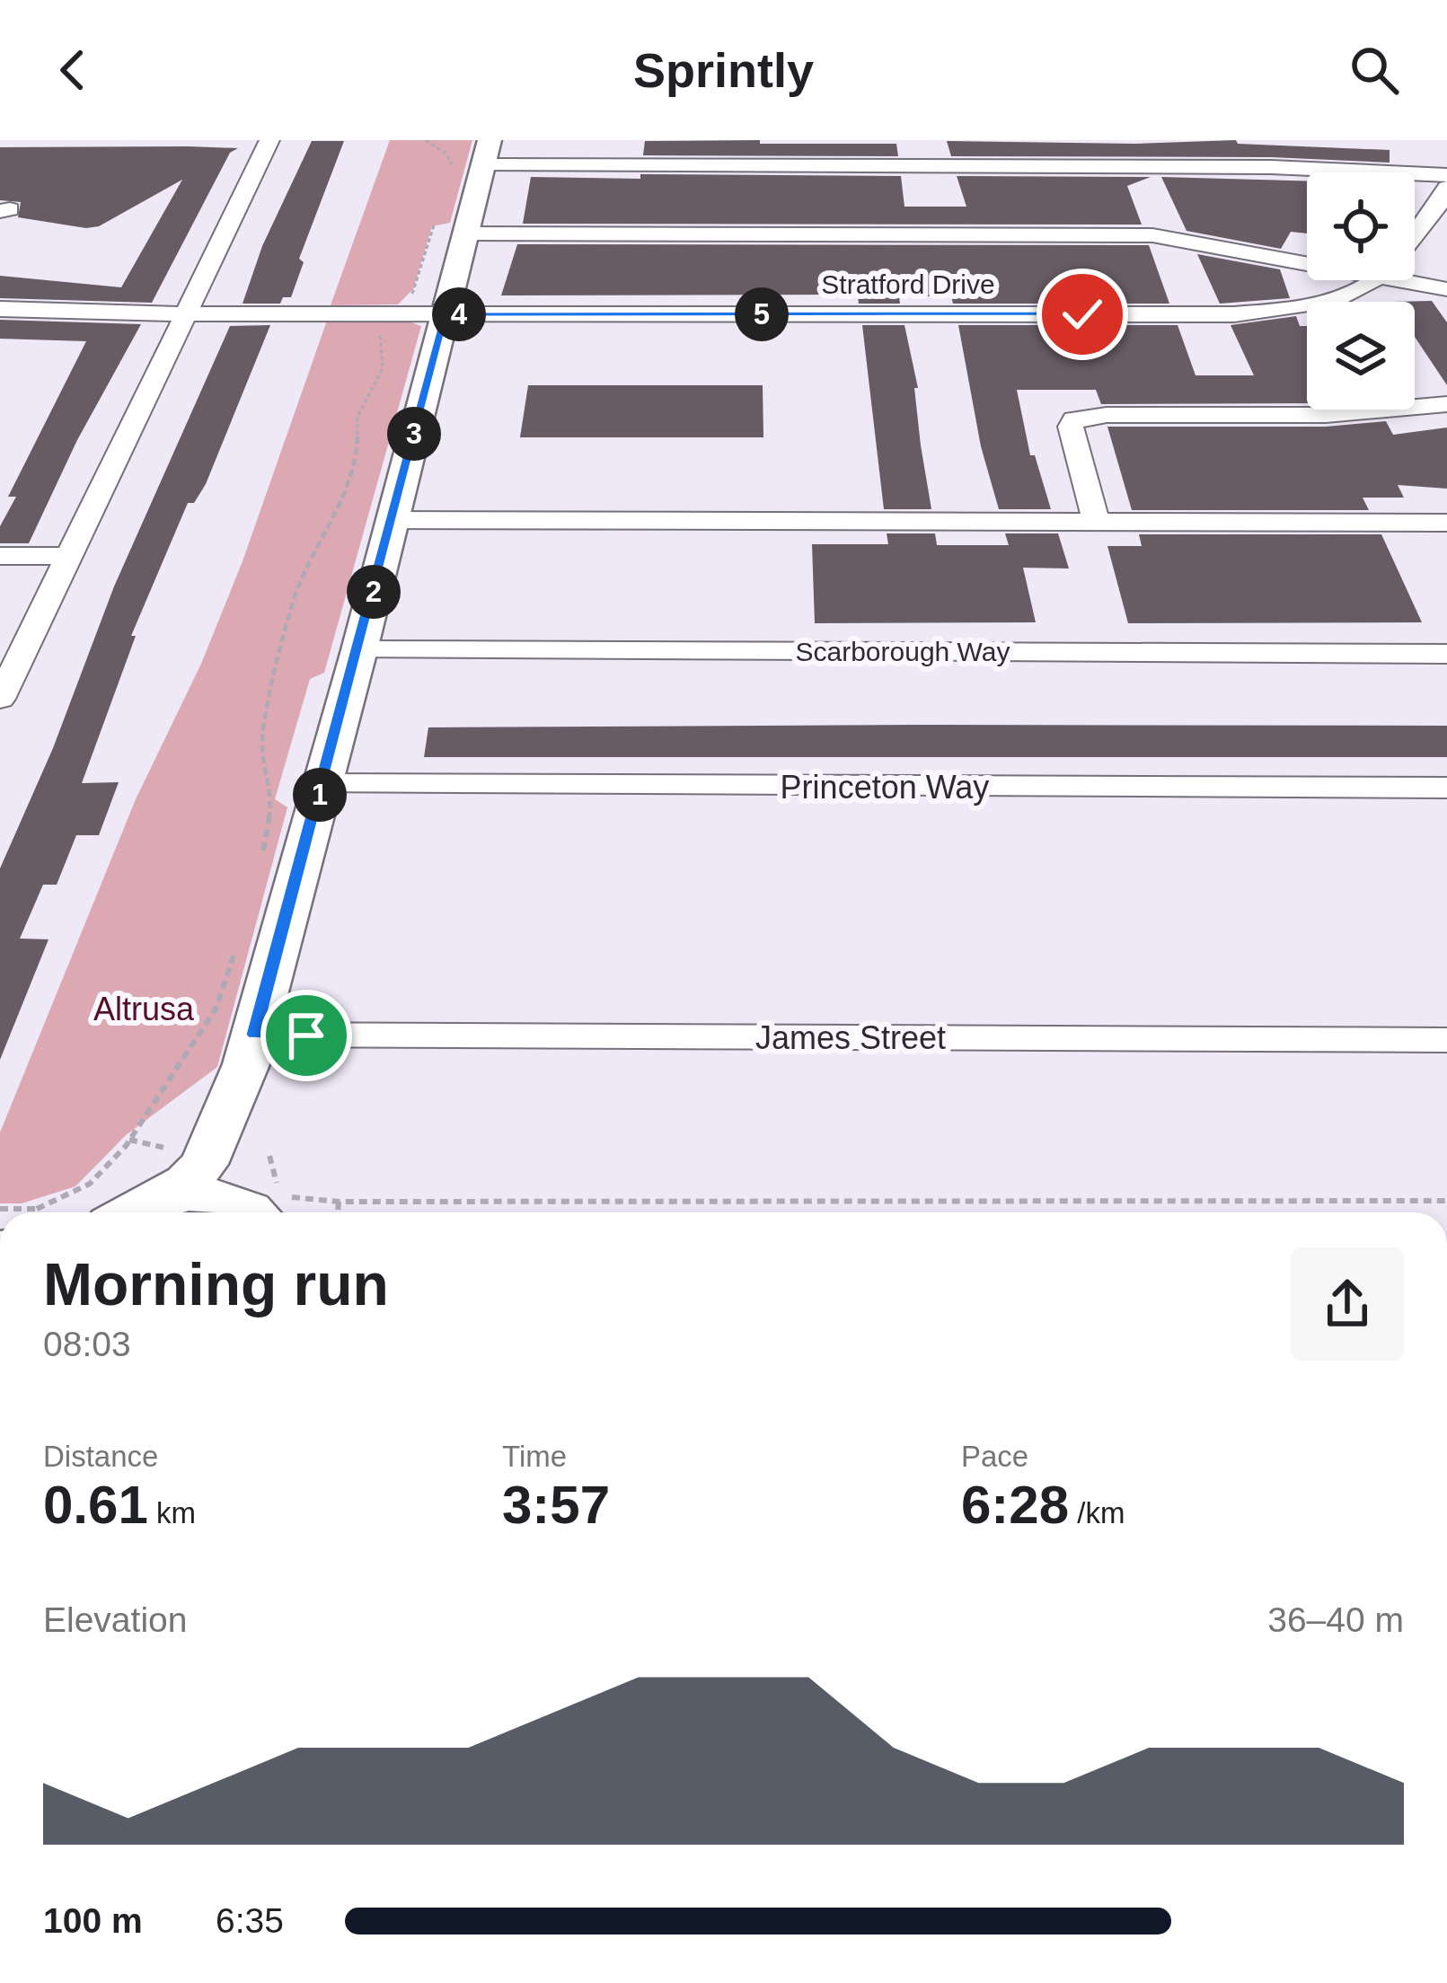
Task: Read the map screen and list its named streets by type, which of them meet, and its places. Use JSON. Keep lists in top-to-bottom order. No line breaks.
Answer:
{"streets":{"street":["Stratford Drive","Scarborough Way","Princeton Way","James Street"]},"parks":["Altrusa"],"page":{"header":"Sprintly","pins":["4","5","3","2","1"],"heading":["Morning run","08:03"],"stats":[["Distance","0.61 km"],["Time","3:57"],["Pace","6:28 /km"]],"chart":["Elevation","36–40 m"],"list":[{"name":"100 m","note":"6:35"}]}}
